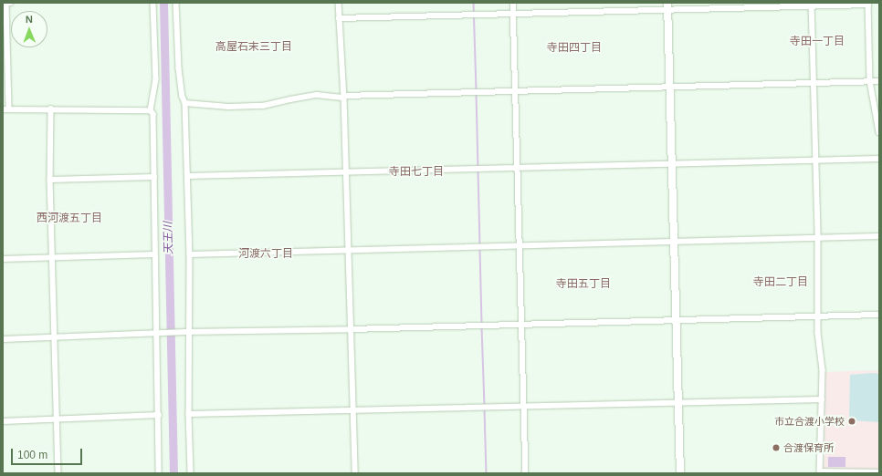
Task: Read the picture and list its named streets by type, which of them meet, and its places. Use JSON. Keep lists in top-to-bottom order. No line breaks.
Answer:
{"districts":["寺田一丁目","高屋石末三丁目","寺田四丁目","寺田七丁目","西河渡五丁目","河渡六丁目","寺田二丁目","寺田五丁目"],"water":["天王川"],"places":["市立合渡小学校","合渡保育所"],"scale_bar":"100 m","north":"top"}
